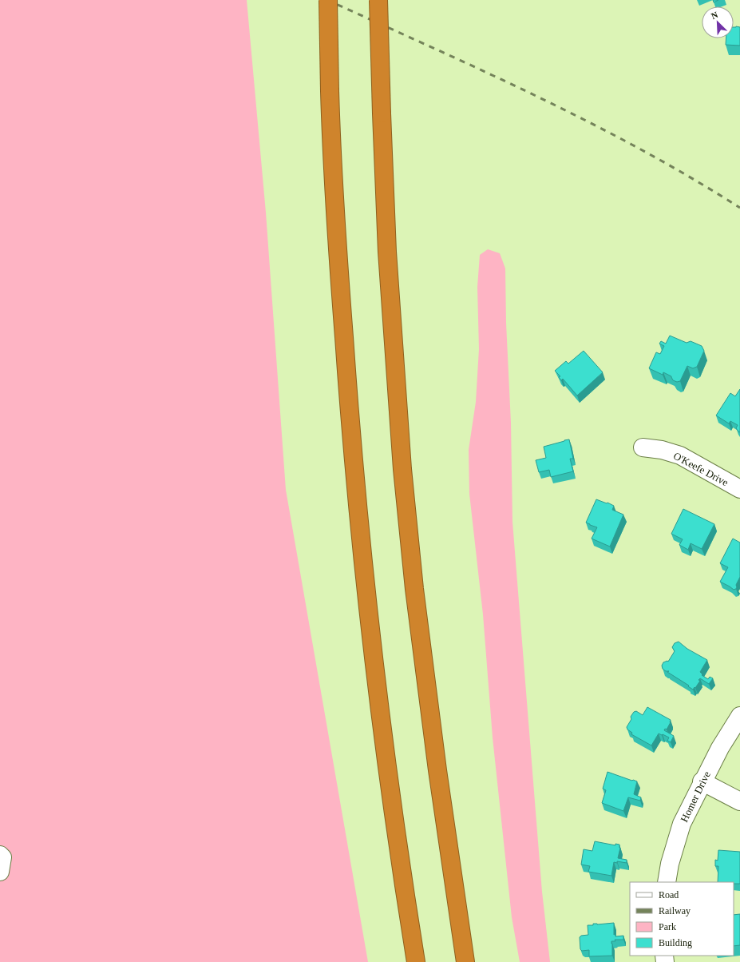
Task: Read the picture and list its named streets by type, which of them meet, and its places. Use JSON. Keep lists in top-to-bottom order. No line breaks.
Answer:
{"streets":{"street":["O'Keefe Drive","Homer Drive"]},"legend":["Road","Railway","Park","Building"],"north":"top left"}
